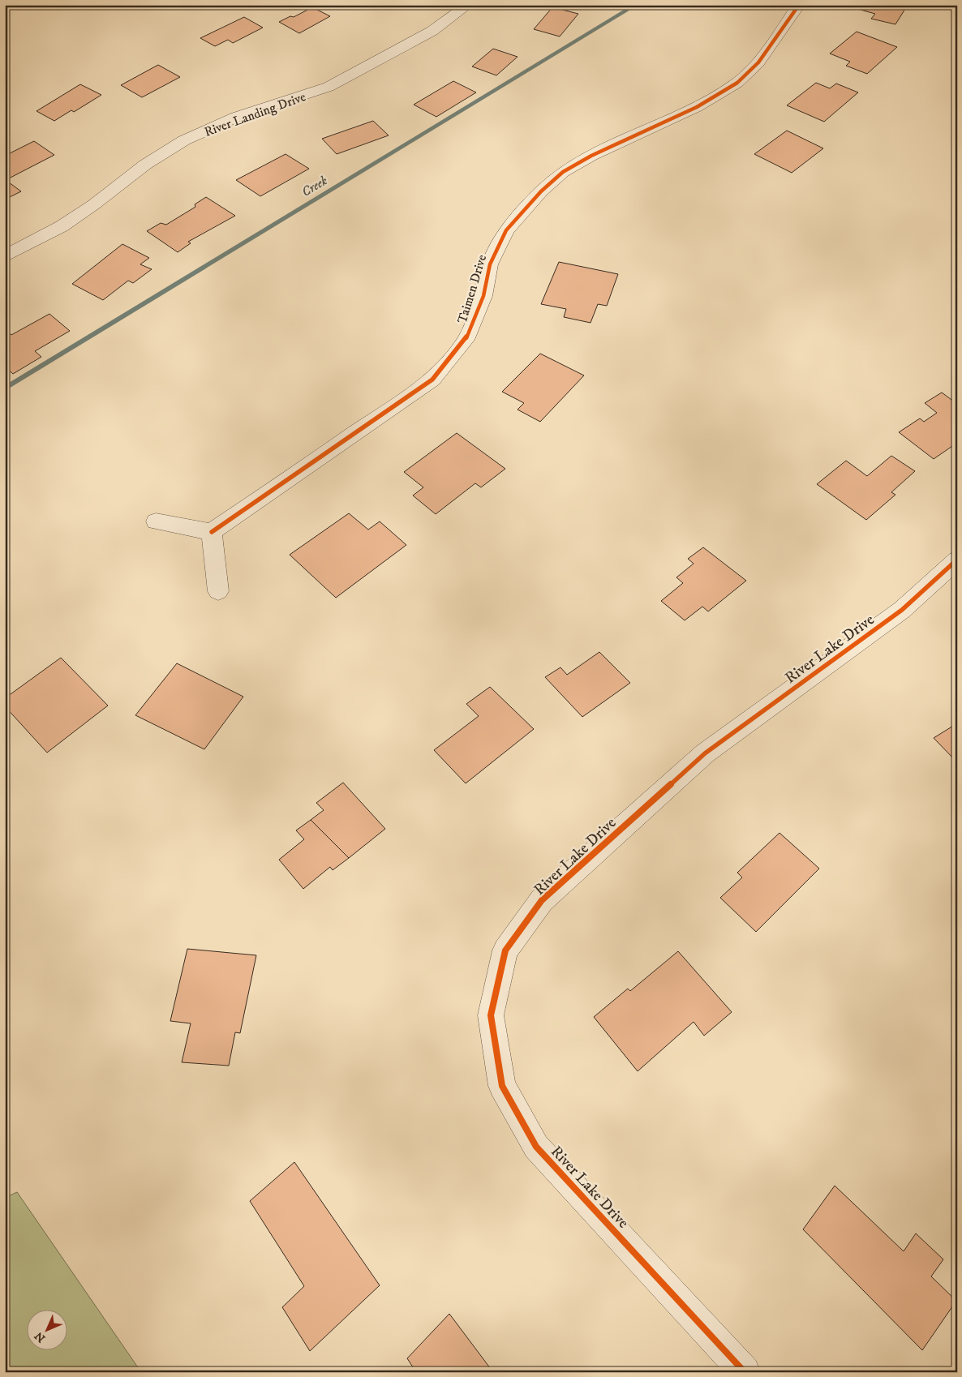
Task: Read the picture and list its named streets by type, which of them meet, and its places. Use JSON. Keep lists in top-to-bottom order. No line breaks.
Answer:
{"streets":{"street":["River Landing Drive","Taimen Drive","River Lake Drive"]},"water":["Creek"],"north":"bottom left"}
